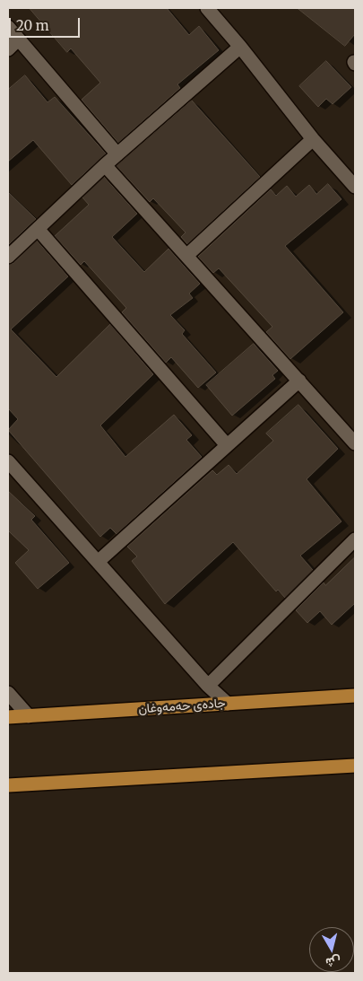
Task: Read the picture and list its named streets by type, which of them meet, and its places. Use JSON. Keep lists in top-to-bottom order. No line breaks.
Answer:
{"streets":{"main road":["جادەی حەمەوغان"]},"scale_bar":"20 m","north":"bottom"}
